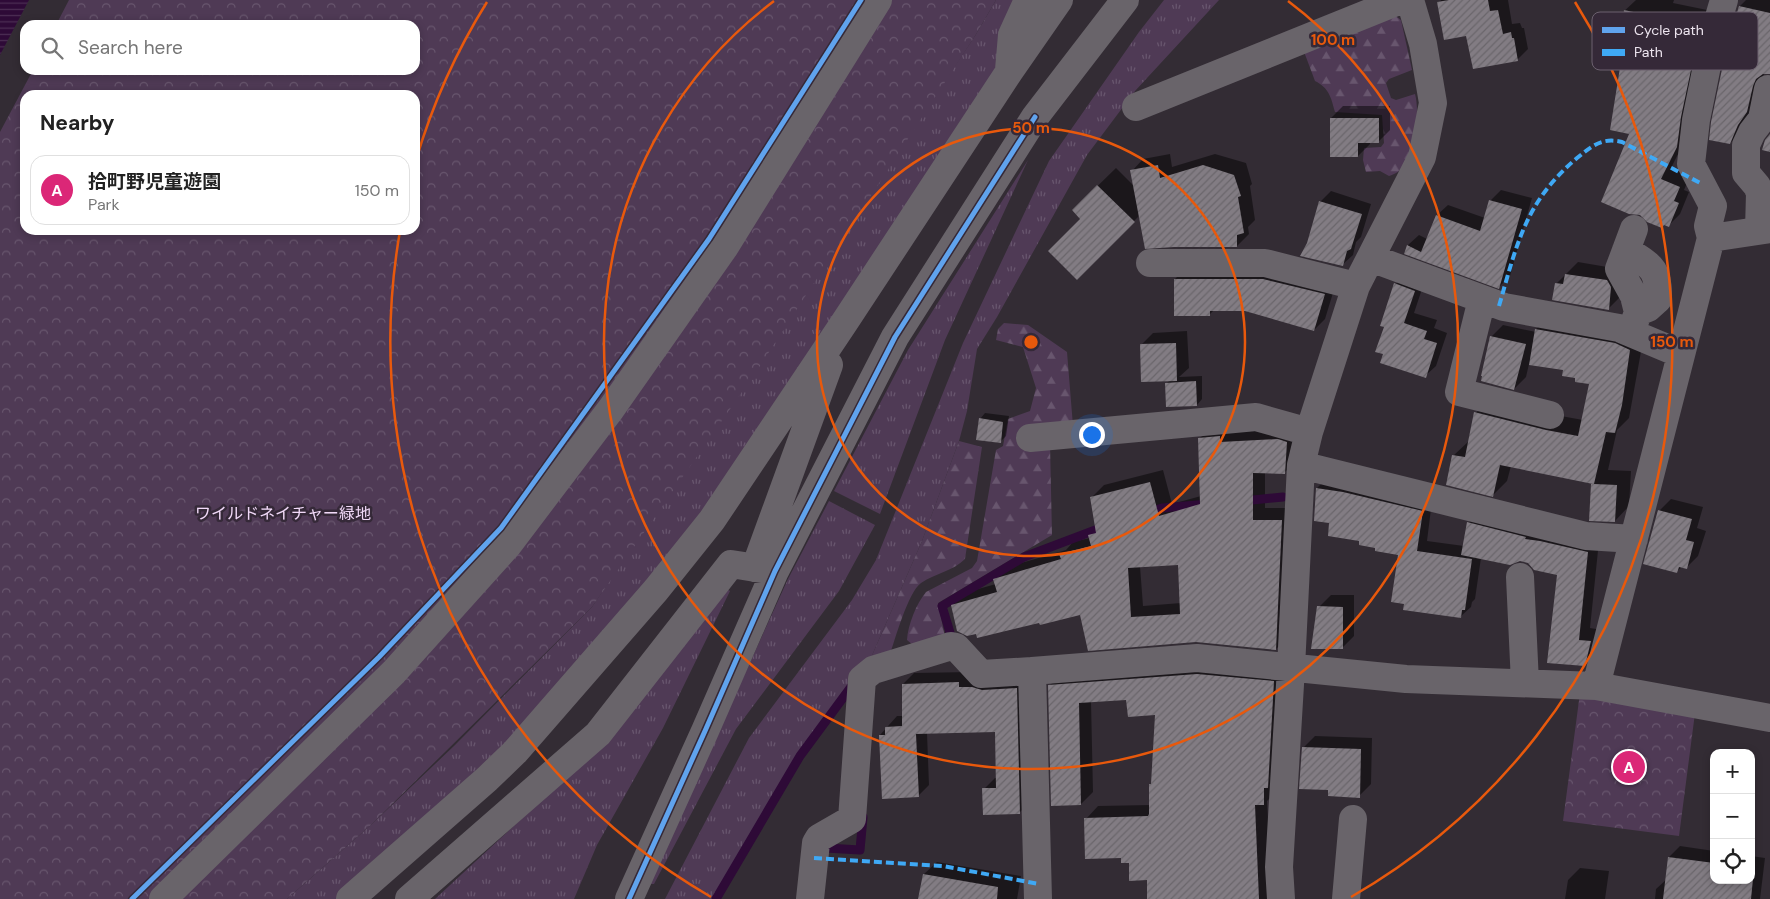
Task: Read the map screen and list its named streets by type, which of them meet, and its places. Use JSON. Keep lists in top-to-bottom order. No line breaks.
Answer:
{"parks":["ワイルドネイチャー緑地"],"legend":["Cycle path","Path"],"page":{"search":"Search here","heading":"Nearby","list":[{"mark":"A","name":"拾町野児童遊園","note":"Park","value":"150 m"}],"map_buttons":["+","−"],"pins":"A"},"rings":["100 m","50 m","150 m"]}
